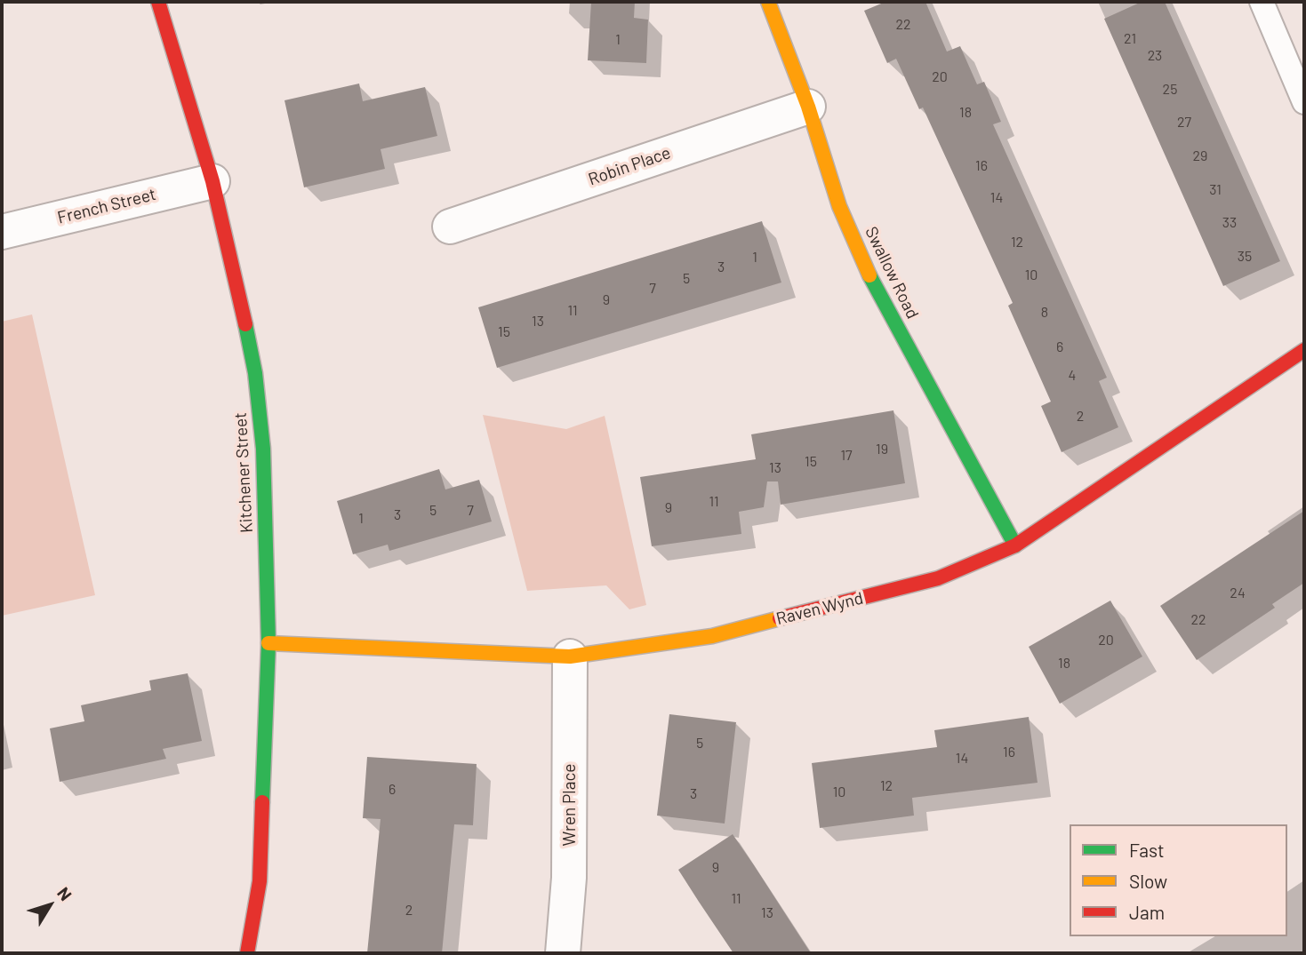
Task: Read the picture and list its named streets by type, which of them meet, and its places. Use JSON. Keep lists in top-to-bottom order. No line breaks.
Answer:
{"streets":{"street":["Robin Place","French Street","Swallow Road","Kitchener Street","Raven Wynd","Wren Place"]},"crossings":[["Robin Place","Swallow Road"],["French Street","Kitchener Street"],["Swallow Road","Raven Wynd"],["Kitchener Street","Raven Wynd"],["Raven Wynd","Wren Place"]],"house_numbers":["22","21","1","23","20","25","18","27","29","16","31","14","33","12","35","1","3","10","5","7","9","11","8","13","15","6","4","2","19","17","15","13","11","9","5","7","3","1","24","22","20","18","5","16","14","12","6","10","3","9","11","2","13"],"legend":["Fast","Slow","Jam"],"north":"top right"}
